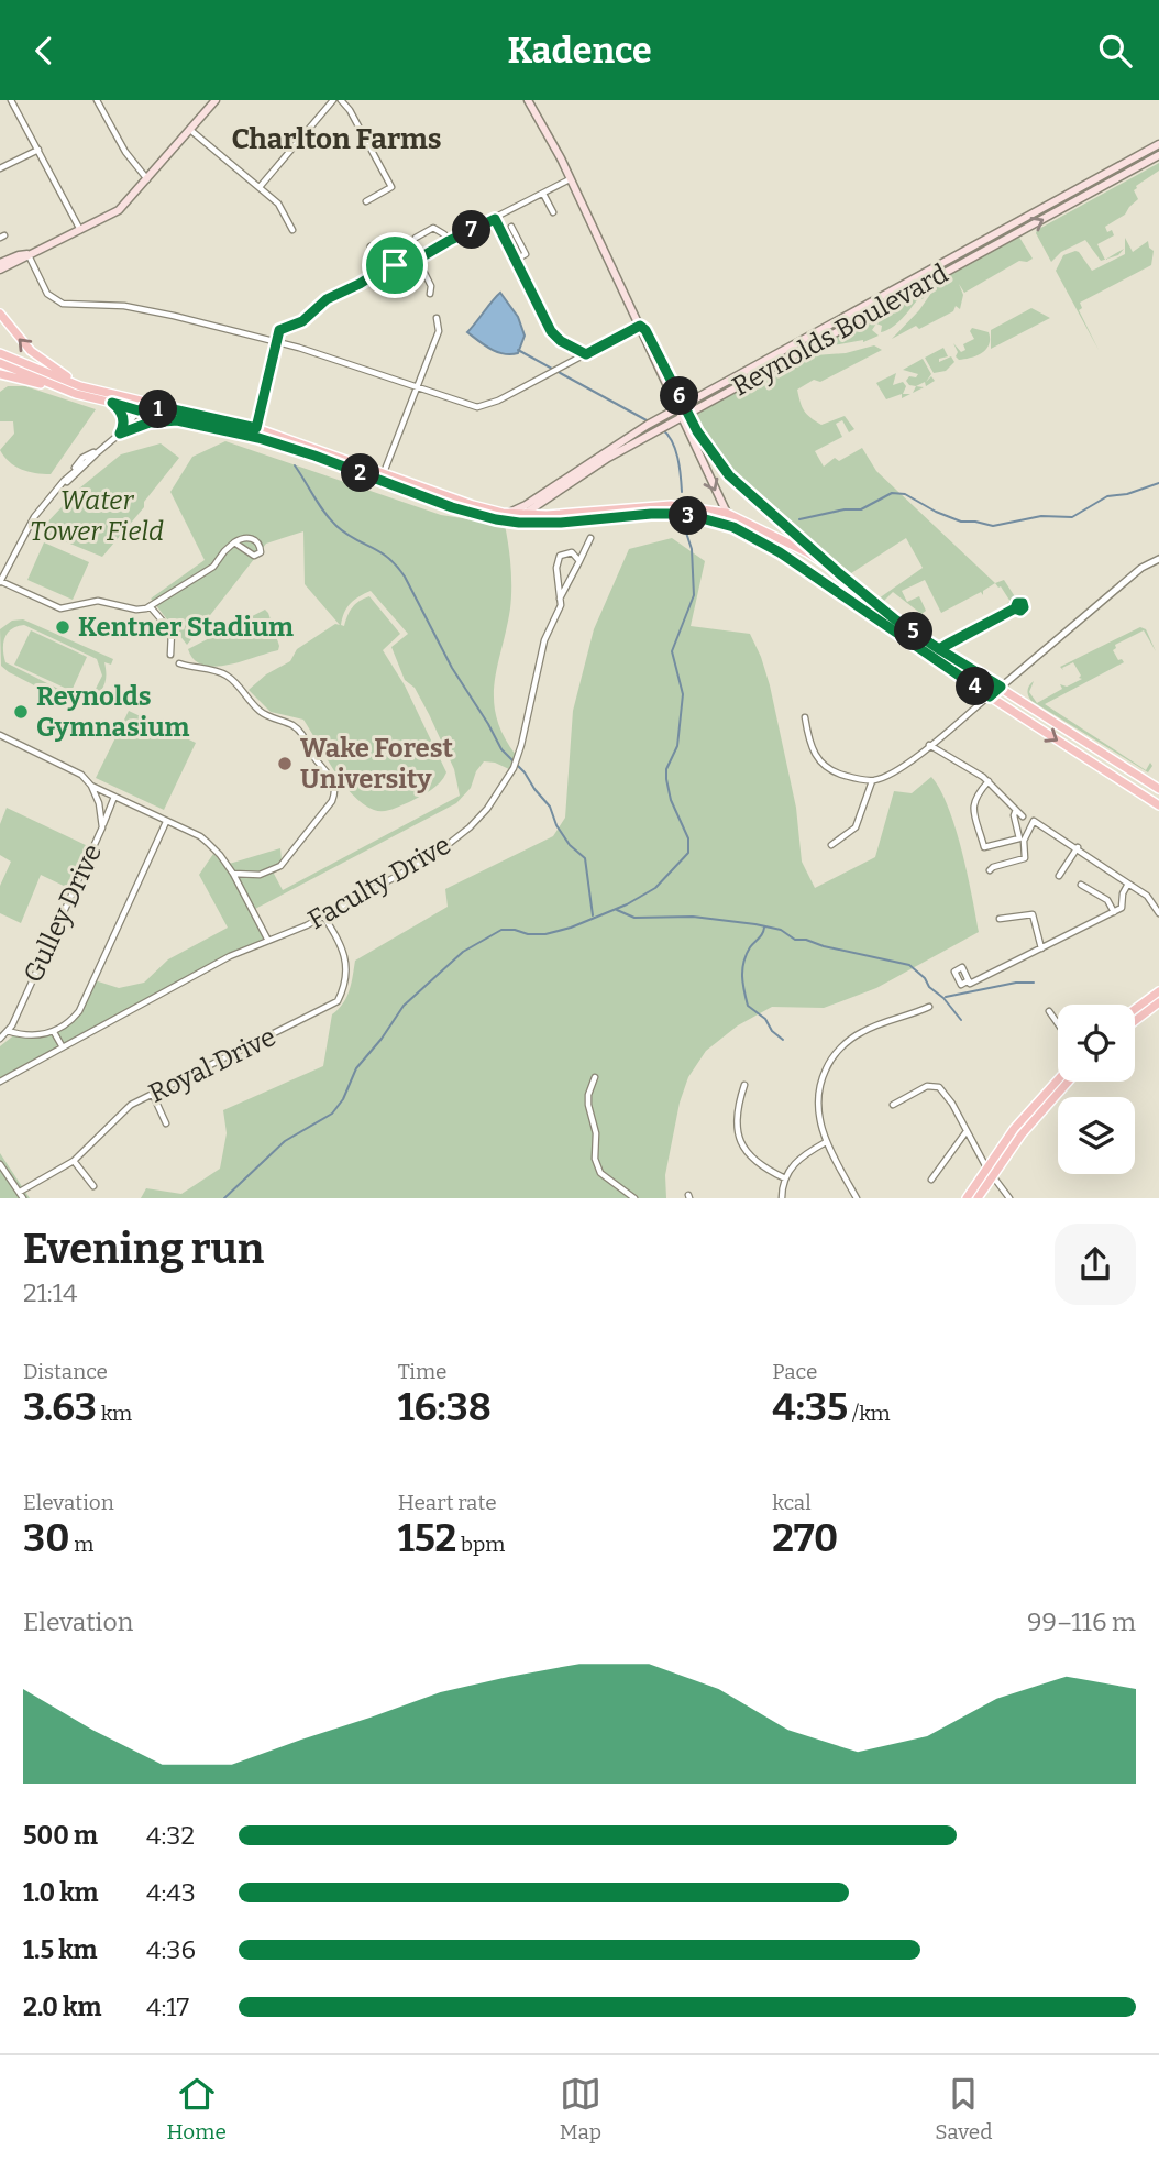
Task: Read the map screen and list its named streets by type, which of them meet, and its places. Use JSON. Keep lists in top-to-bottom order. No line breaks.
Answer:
{"streets":{"main road":["Reynolds Boulevard"],"street":["Faculty Drive","Gulley Drive","Royal Drive"]},"crossings":[["Faculty Drive","Royal Drive"]],"districts":["Charlton Farms"],"parks":["Water Tower Field"],"places":["Kentner Stadium","Reynolds Gymnasium","Wake Forest University"],"page":{"header":"Kadence","pins":["7","6","1","2","3","5","4"],"heading":["Evening run","21:14"],"stats":[["Distance","3.63 km"],["Time","16:38"],["Pace","4:35 /km"],["Elevation","30 m"],["Heart rate","152 bpm"],["kcal","270"]],"chart":["Elevation","99–116 m"],"list":[{"name":"500 m","note":"4:32"},{"name":"1.0 km","note":"4:43"},{"name":"1.5 km","note":"4:36"},{"name":"2.0 km","note":"4:17"}],"tabs":["Home","Map","Saved"]}}
